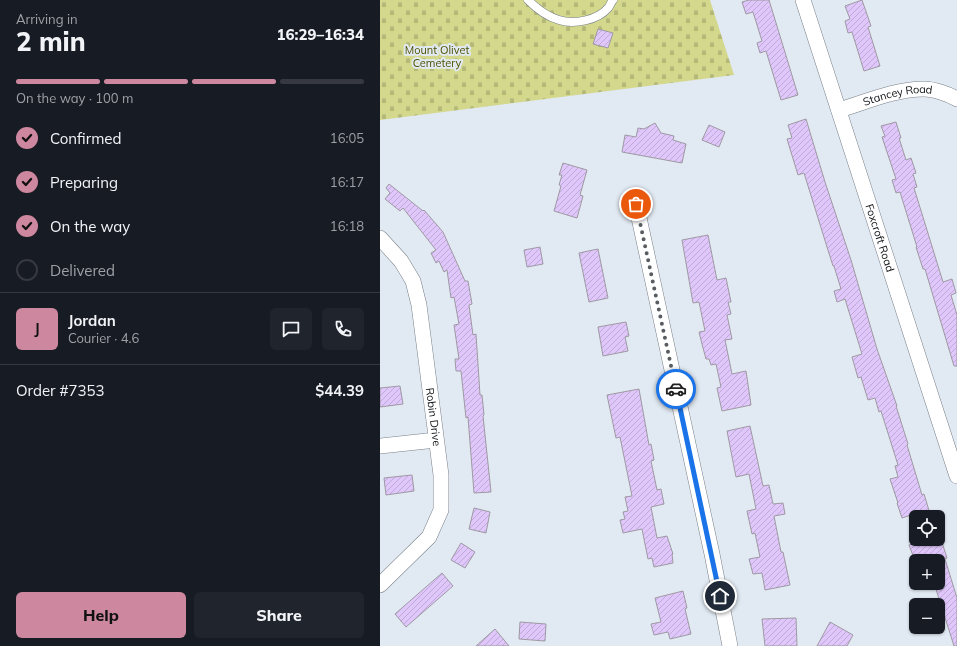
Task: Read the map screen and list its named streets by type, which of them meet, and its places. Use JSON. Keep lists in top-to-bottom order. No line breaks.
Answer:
{"streets":{"street":["Stancey Road","Foxcroft Road","Robin Drive"]},"crossings":[["Stancey Road","Foxcroft Road"]],"parks":["Mount Olivet Cemetery"],"page":{"heading":["2 min","Arriving in","16:29–16:34"],"panel":["Jordan","Courier · 4.6","Order #7353","$44.39"],"bar":"On the way · 100 m","list":[["Confirmed","16:05"],["Preparing","16:17"],["On the way","16:18"],"Delivered"],"round":"J","map_buttons":["+","−"],"buttons":["Help","Share"]}}
